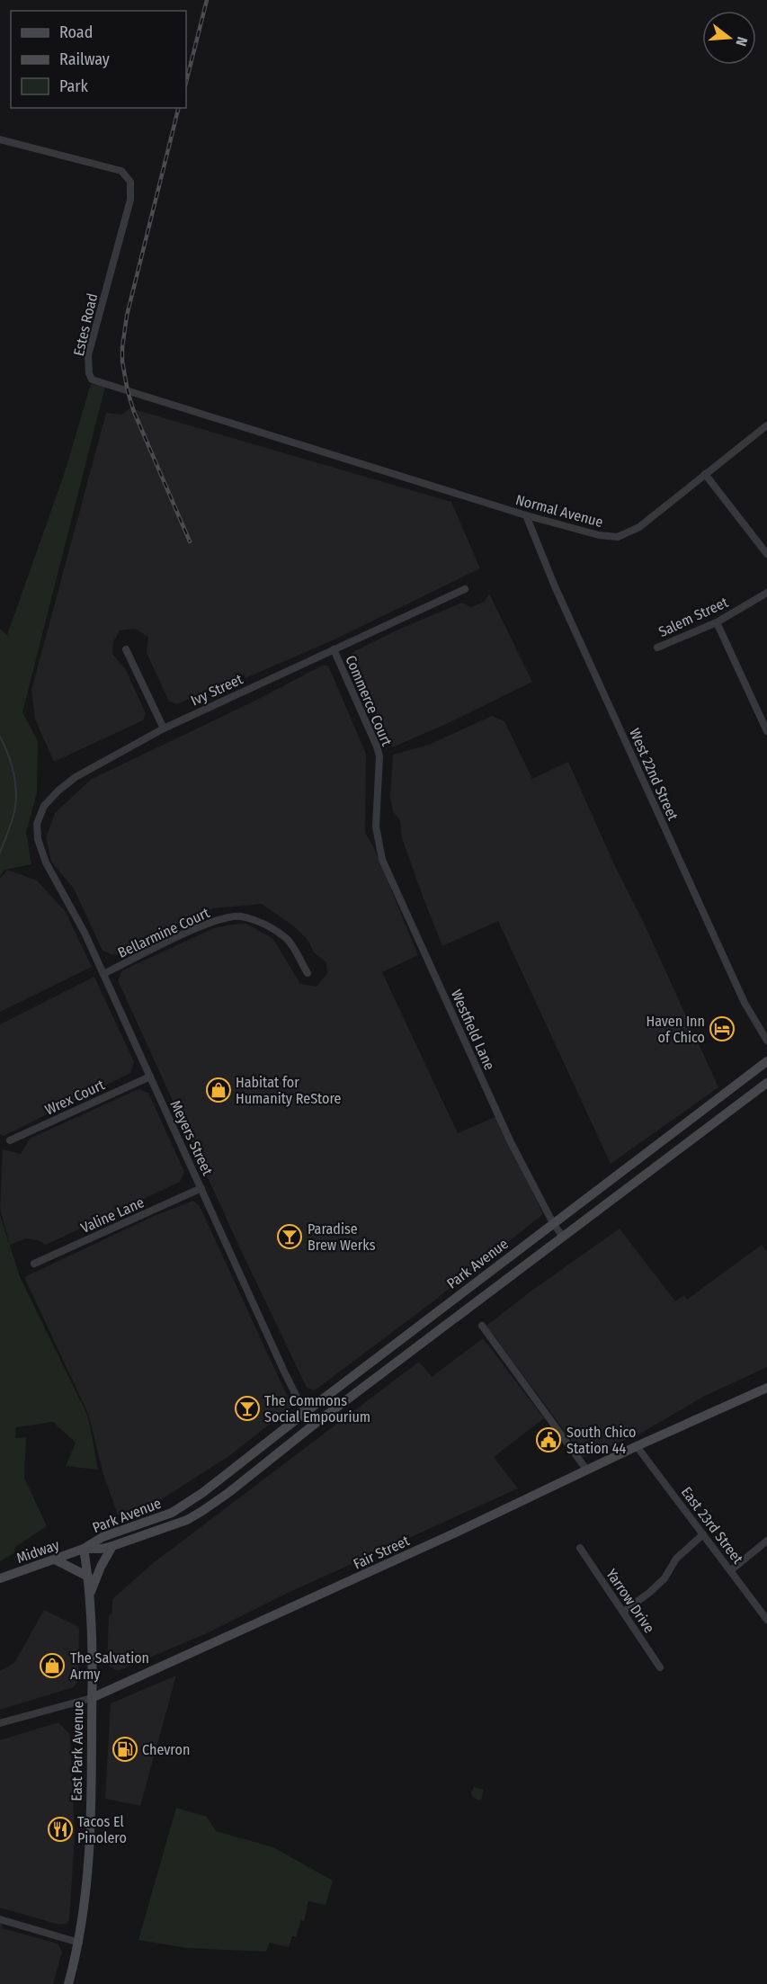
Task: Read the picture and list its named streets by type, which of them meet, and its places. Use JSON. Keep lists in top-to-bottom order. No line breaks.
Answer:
{"streets":{"main road":["Park Avenue","Midway","Fair Street","East Park Avenue"],"street":["Estes Road","Normal Avenue","Salem Street","Ivy Street","Commerce Court","West 22nd Street","Bellarmine Court","Westfield Lane","Wrex Court","Meyers Street","Valine Lane","East 23rd Street","Yarrow Drive"]},"crossings":[["Estes Road","Normal Avenue"],["Normal Avenue","West 22nd Street"],["Ivy Street","Commerce Court"],["Ivy Street","Meyers Street"],["Commerce Court","Westfield Lane"],["Bellarmine Court","Meyers Street"],["Westfield Lane","Park Avenue"],["Wrex Court","Meyers Street"],["Meyers Street","Valine Lane"],["Meyers Street","Park Avenue"],["Park Avenue","Midway"],["Park Avenue","East Park Avenue"],["East 23rd Street","Fair Street"],["Midway","East Park Avenue"],["Fair Street","East Park Avenue"]],"places":{"hotel":["Haven Inn of Chico"],"shop":["Habitat for Humanity ReStore","The Salvation Army"],"bar":["Paradise Brew Werks","The Commons Social Empourium"],"public building":["South Chico Station 44"],"fuel station":["Chevron"],"restaurant":["Tacos El Pinolero"]},"legend":["Road","Railway","Park"],"north":"right"}
